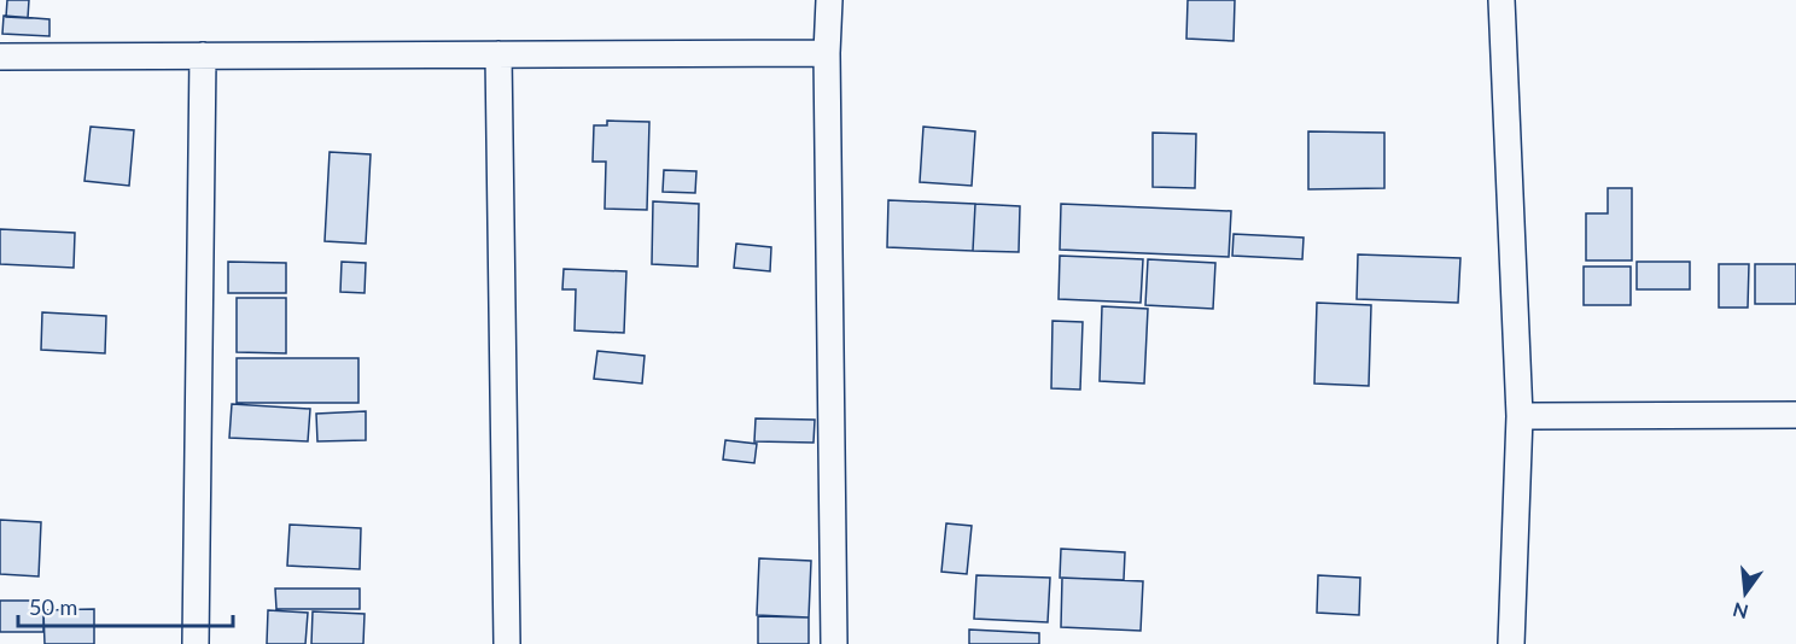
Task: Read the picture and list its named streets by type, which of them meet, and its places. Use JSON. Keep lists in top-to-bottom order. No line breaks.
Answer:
{"scale_bar":"50 m","north":"bottom"}
